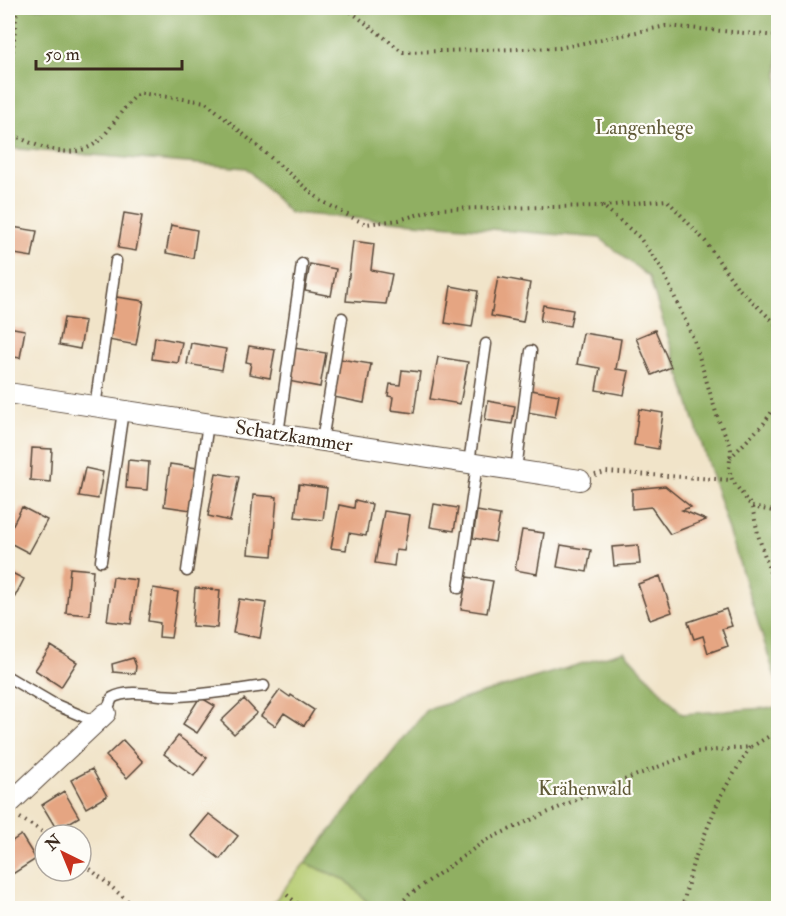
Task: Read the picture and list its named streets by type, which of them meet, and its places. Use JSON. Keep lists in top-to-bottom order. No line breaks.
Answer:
{"streets":{"street":["Schatzkammer"]},"parks":["Langenhege","Krähenwald"],"scale_bar":"50 m","north":"top left"}
